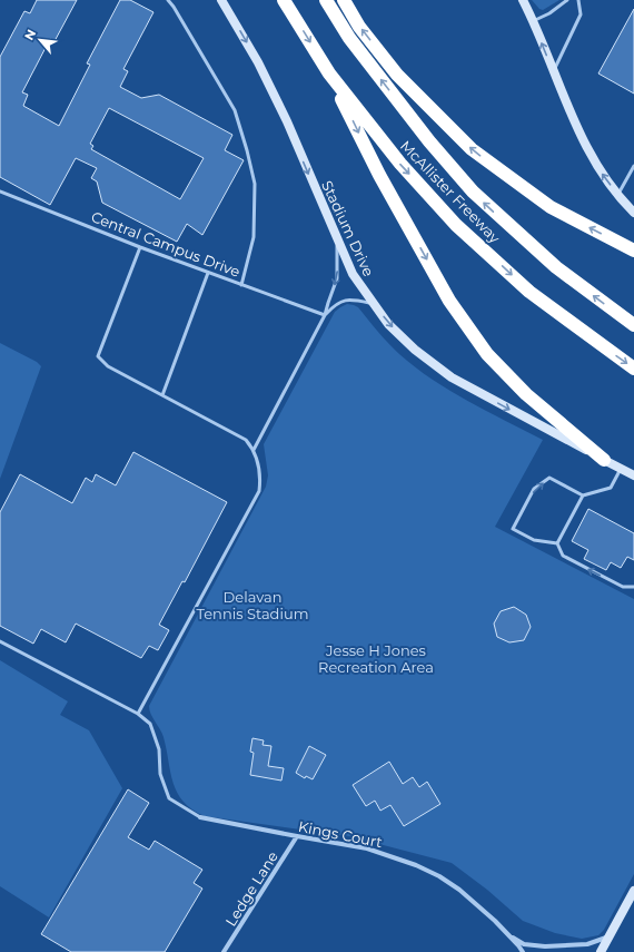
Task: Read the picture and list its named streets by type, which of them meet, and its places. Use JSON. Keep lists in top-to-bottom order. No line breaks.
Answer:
{"streets":{"highway":["McAllister Freeway"],"main road":["Stadium Drive"],"street":["Kings Court","Ledge Lane"],"lane":["Central Campus Drive"]},"crossings":[["Kings Court","Ledge Lane"]],"one_way":["Stadium Drive"],"parks":["Delavan Tennis Stadium","Jesse H Jones Recreation Area"],"north":"top left"}
